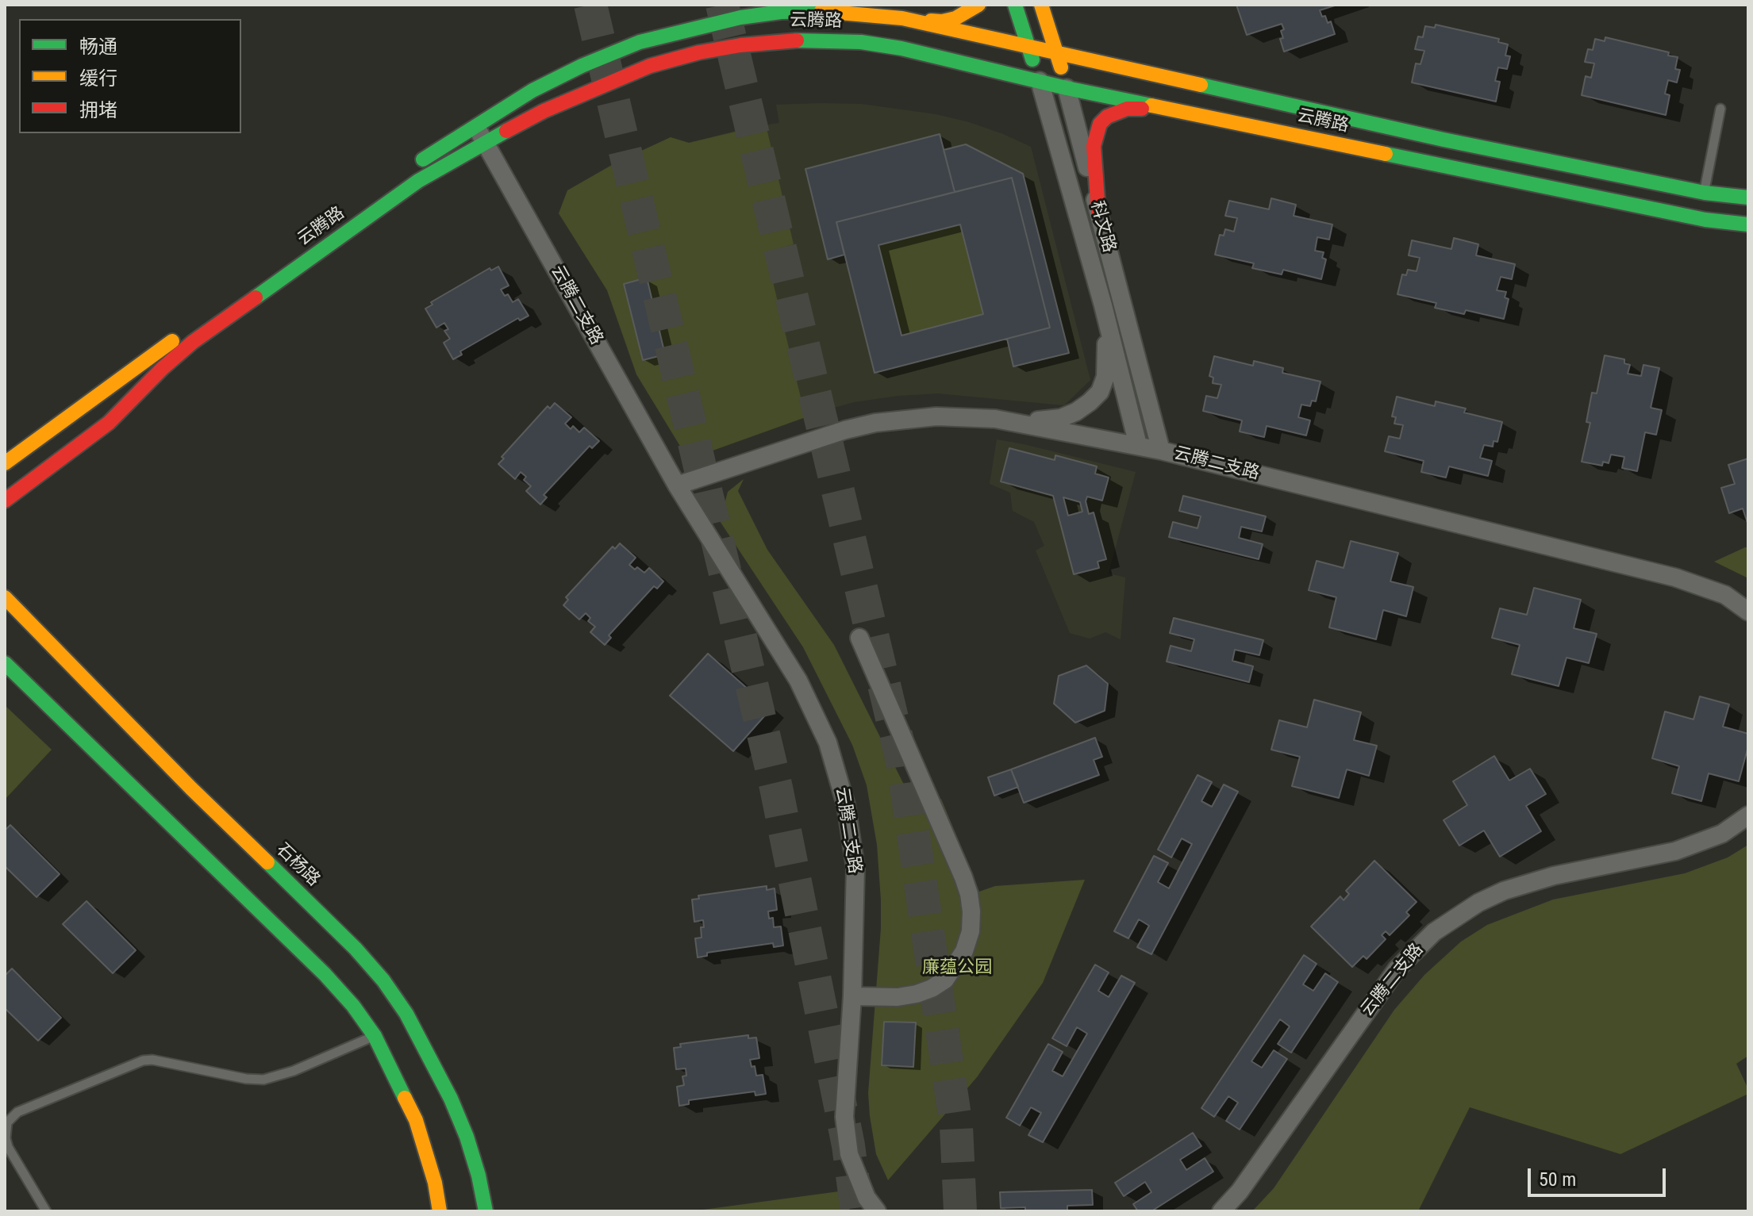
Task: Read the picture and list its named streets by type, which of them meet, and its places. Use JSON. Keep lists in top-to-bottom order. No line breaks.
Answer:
{"streets":{"street":["云腾路","科文路","云腾二支路","石杨路"]},"crossings":[["云腾路","科文路"],["云腾路","云腾二支路"],["科文路","云腾二支路"]],"parks":["廉蕴公园"],"legend":["畅通","缓行","拥堵"],"scale_bar":"50 m"}
